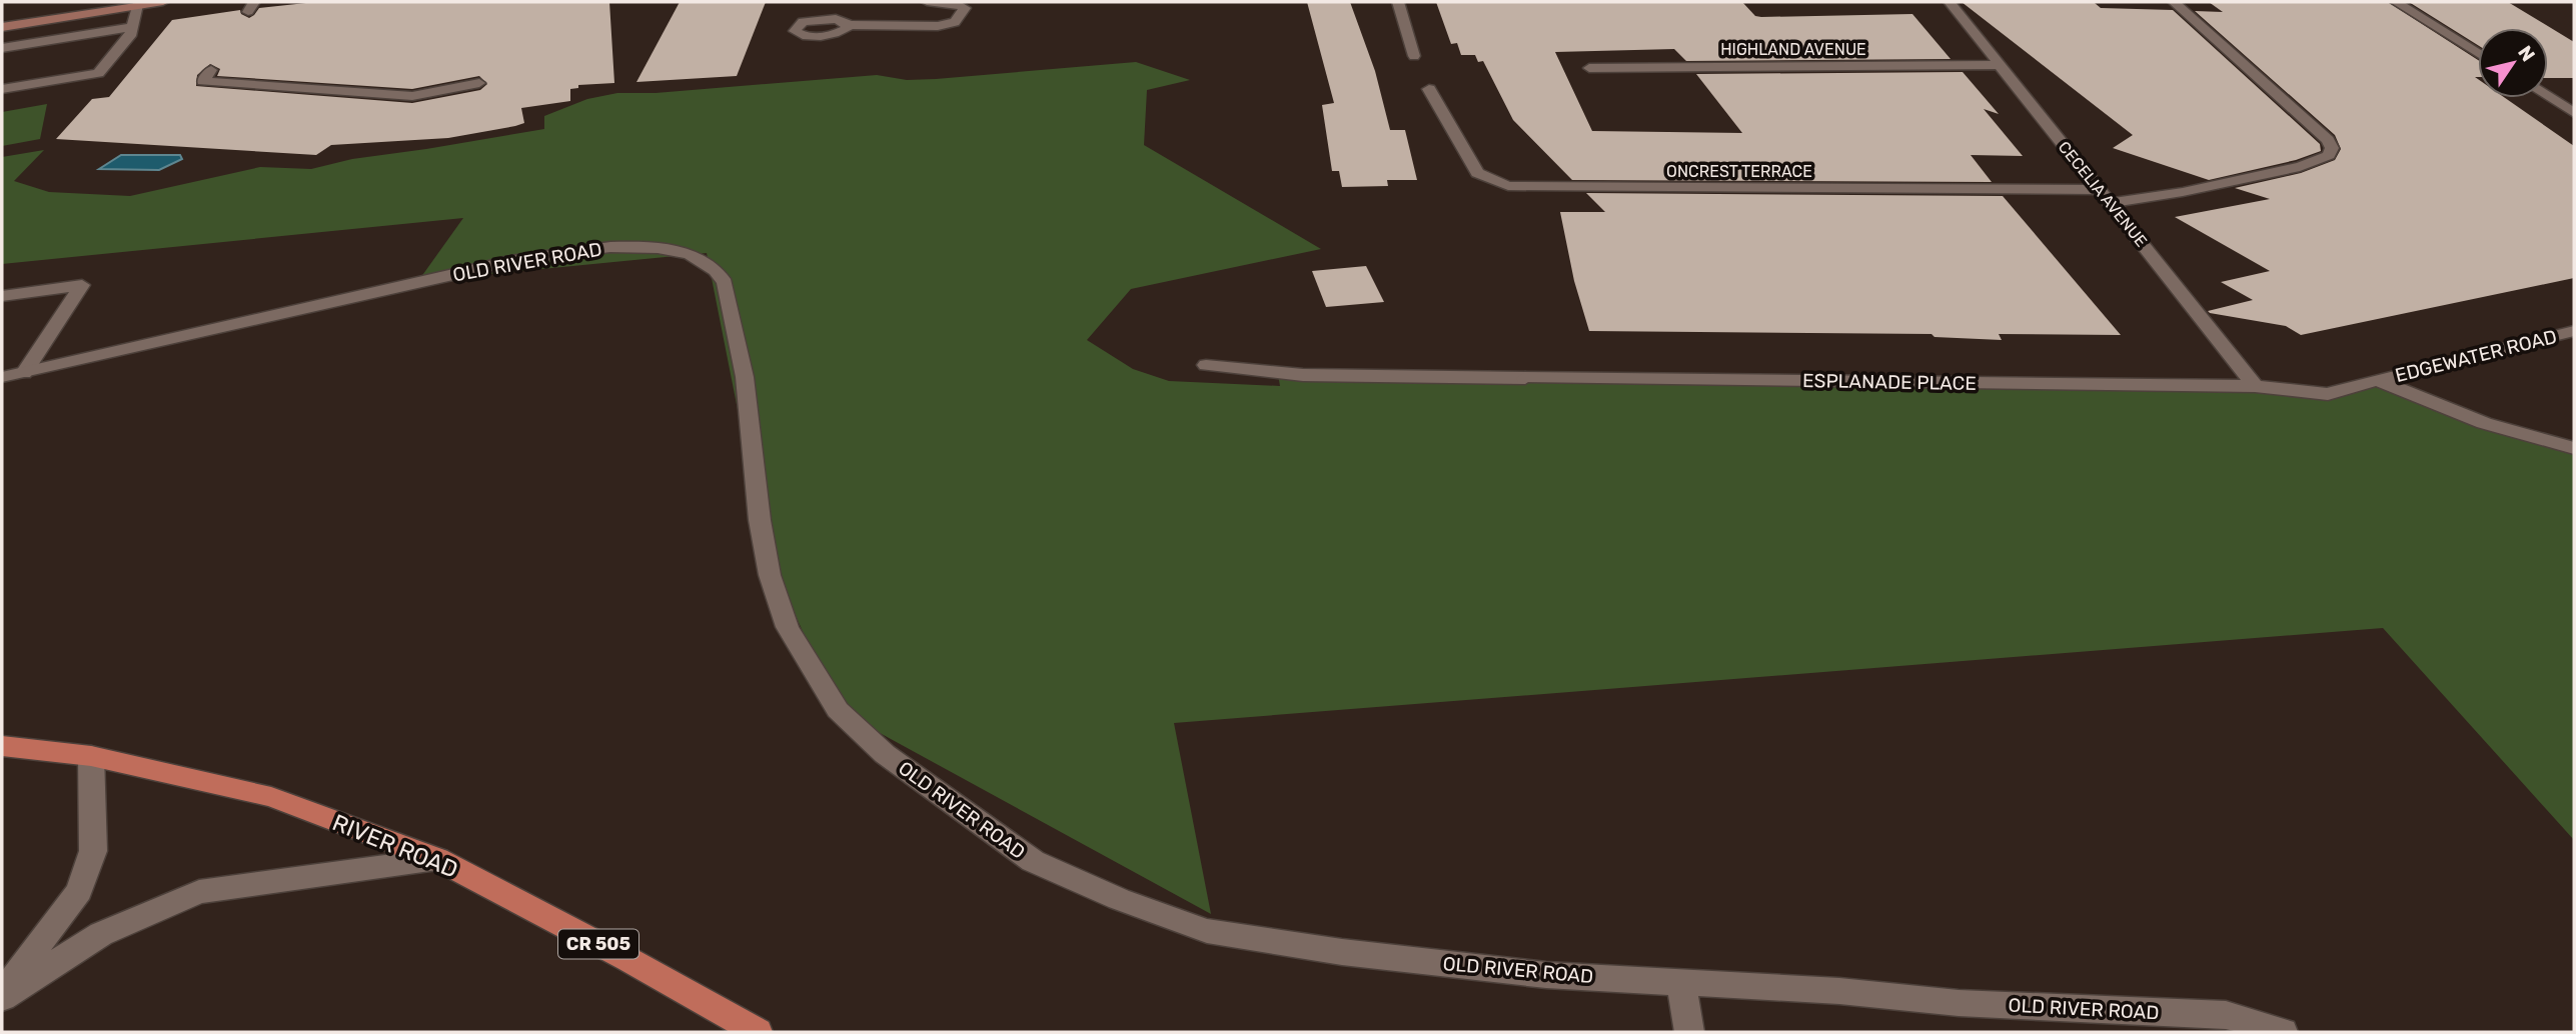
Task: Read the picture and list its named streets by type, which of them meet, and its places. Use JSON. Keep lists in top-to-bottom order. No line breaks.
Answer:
{"streets":{"main road":["RIVER ROAD","CR 505"],"street":["HIGHLAND AVENUE","ONCREST TERRACE","CECELIA AVENUE","OLD RIVER ROAD","EDGEWATER ROAD","ESPLANADE PLACE"]},"crossings":[["HIGHLAND AVENUE","CECELIA AVENUE"],["ONCREST TERRACE","CECELIA AVENUE"],["CECELIA AVENUE","EDGEWATER ROAD"],["CECELIA AVENUE","ESPLANADE PLACE"],["EDGEWATER ROAD","ESPLANADE PLACE"]],"north":"top right"}
